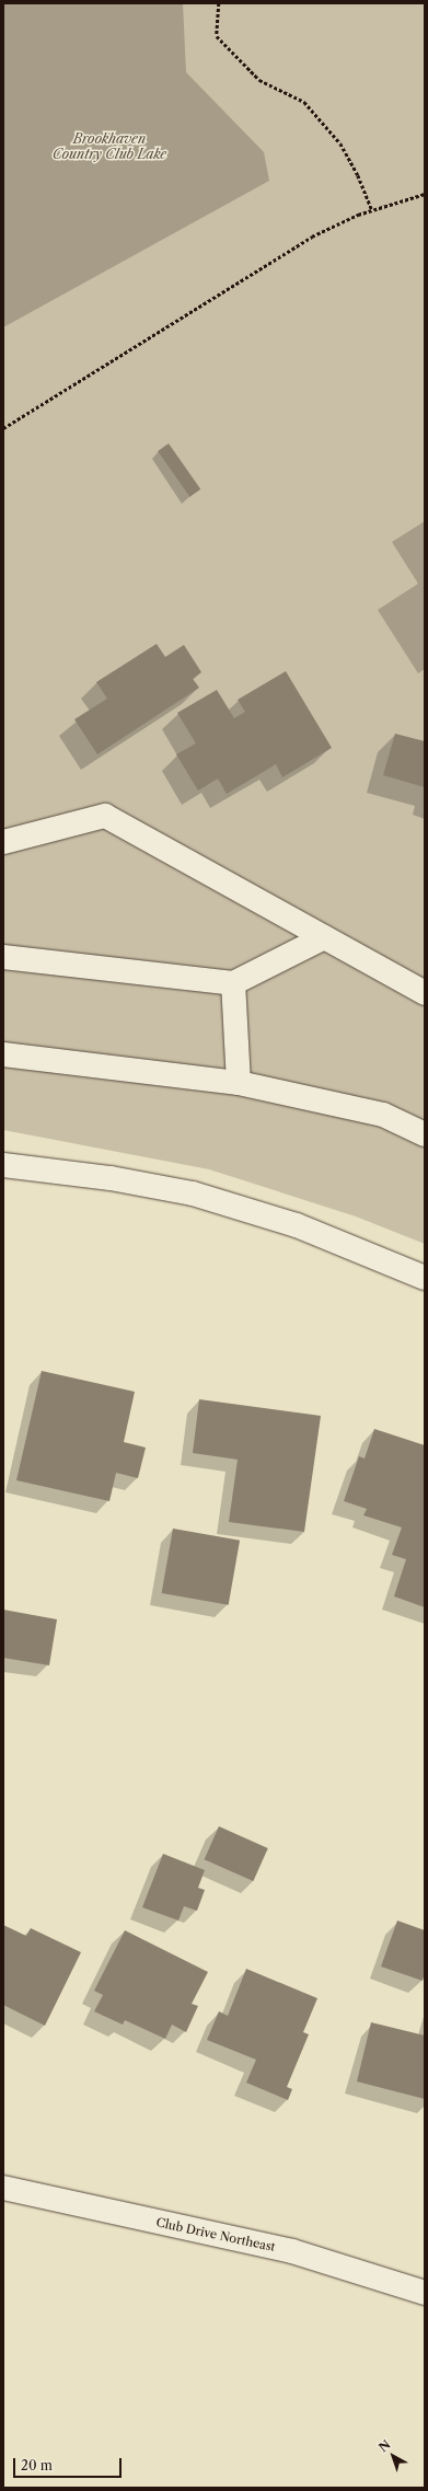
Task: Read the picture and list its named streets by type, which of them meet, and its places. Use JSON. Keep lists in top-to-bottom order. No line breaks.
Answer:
{"streets":{"street":["Club Drive Northeast"]},"water":["Brookhaven Country Club Lake"],"scale_bar":"20 m","north":"top left"}
